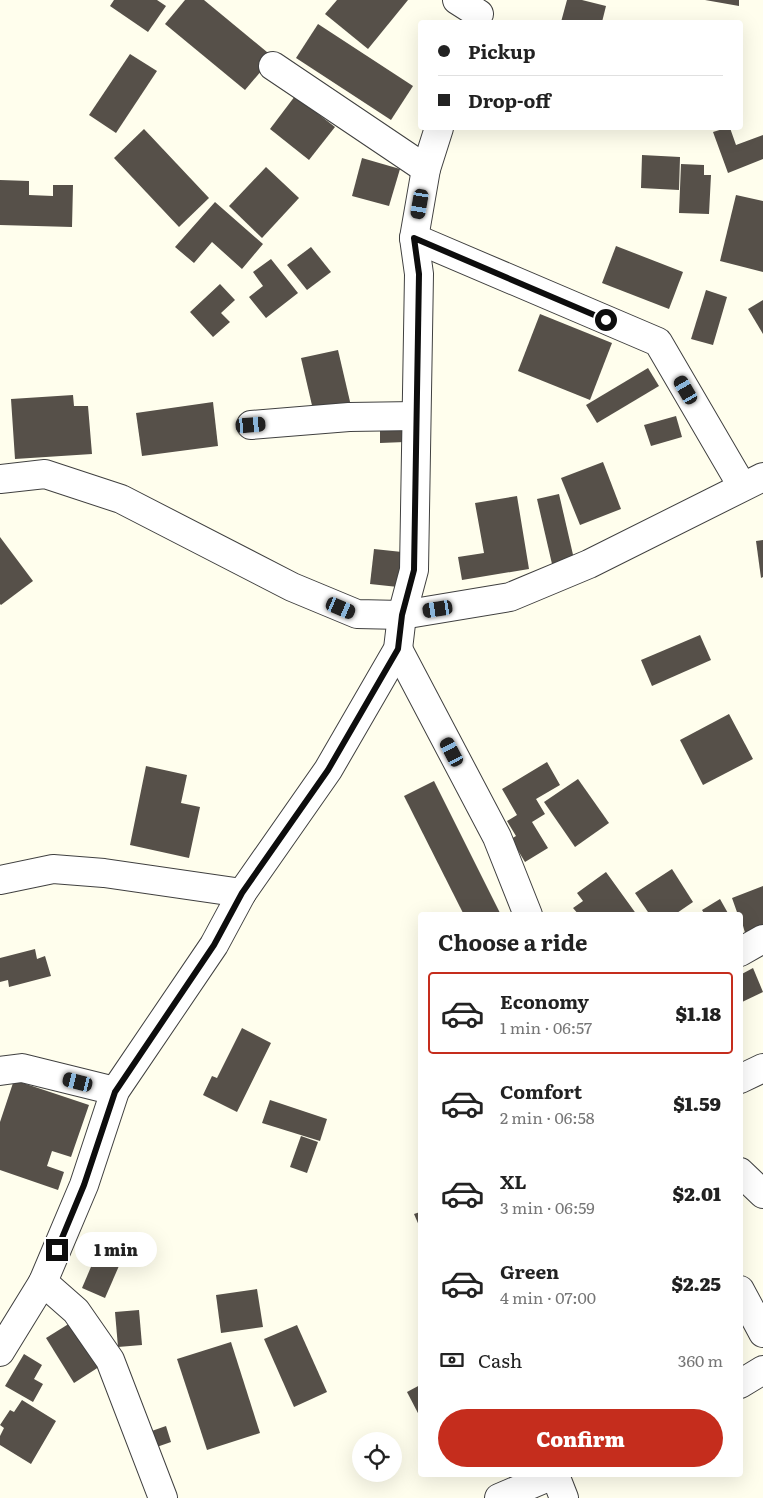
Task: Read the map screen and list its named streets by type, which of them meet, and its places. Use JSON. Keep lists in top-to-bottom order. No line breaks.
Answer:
{"page":{"banner":["Pickup","Drop-off"],"heading":"Choose a ride","list":[{"name":"Economy","note":"1 min · 06:57","value":"$1.18"},{"name":"Comfort","note":"2 min · 06:58","value":"$1.59"},{"name":"XL","note":"3 min · 06:59","value":"$2.01"},{"name":"Green","note":"4 min · 07:00","value":"$2.25"}],"bubble":"1 min","pay":["Cash","360 m"],"buttons":"Confirm"}}
